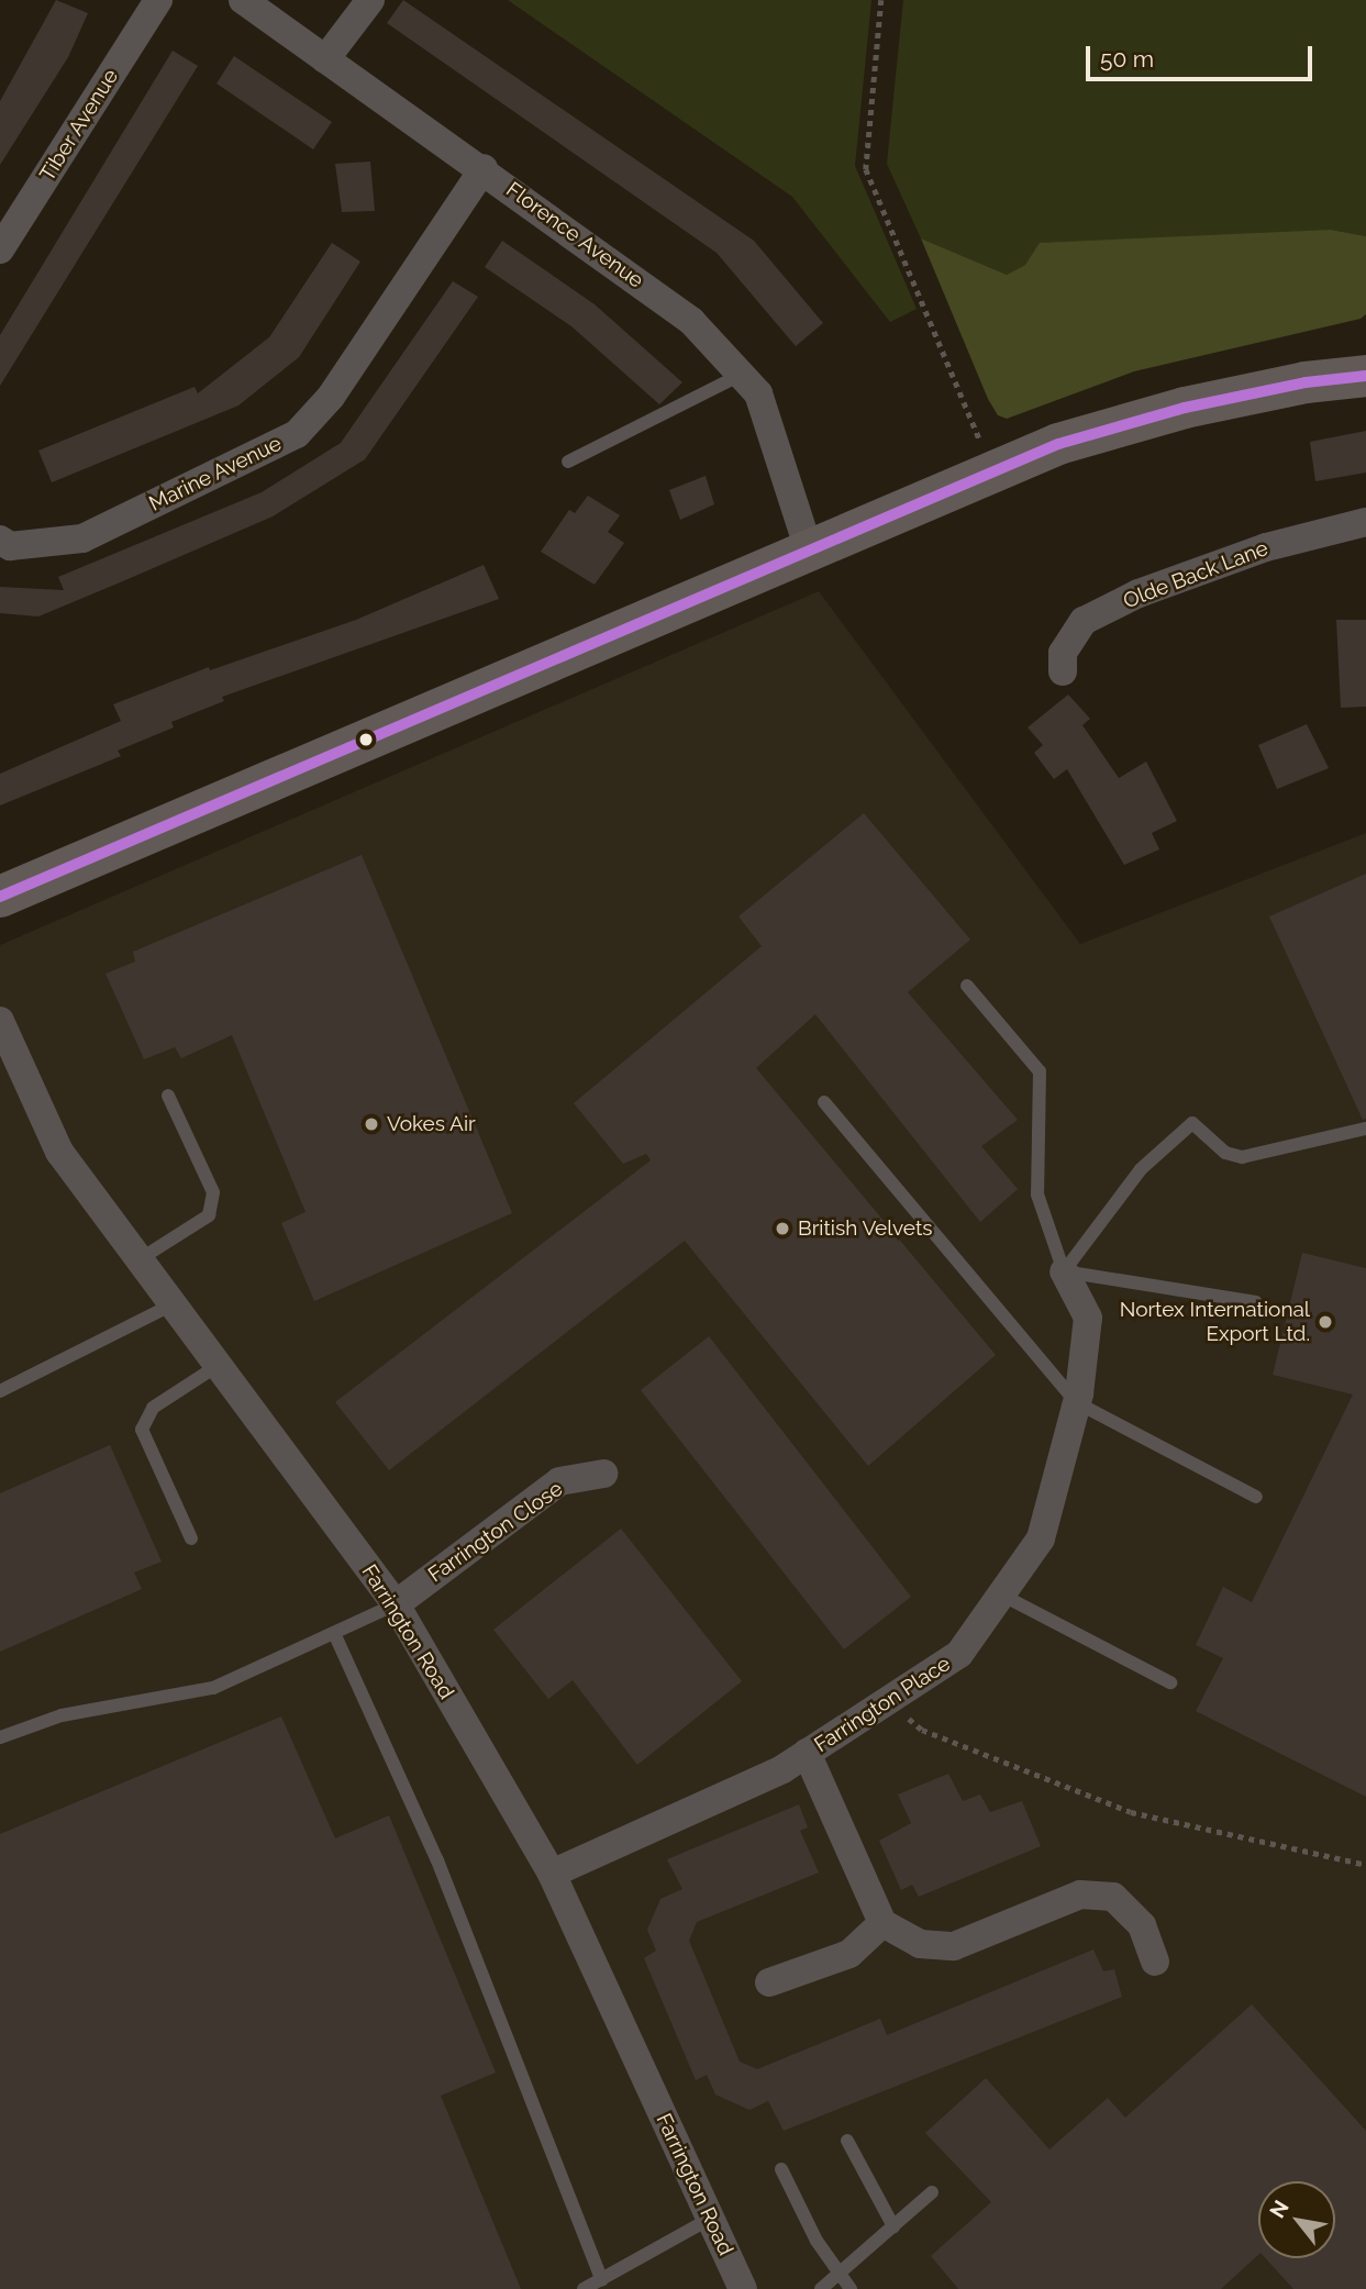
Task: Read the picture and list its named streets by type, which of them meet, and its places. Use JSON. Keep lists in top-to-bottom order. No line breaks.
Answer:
{"streets":{"street":["Tiber Avenue","Florence Avenue","Marine Avenue","Olde Back Lane","Farrington Close","Farrington Road","Farrington Place"]},"crossings":[["Florence Avenue","Marine Avenue"],["Farrington Close","Farrington Road"],["Farrington Road","Farrington Place"]],"places":["Vokes Air","British Velvets","Nortex International Export Ltd."],"scale_bar":"50 m","north":"top left"}
